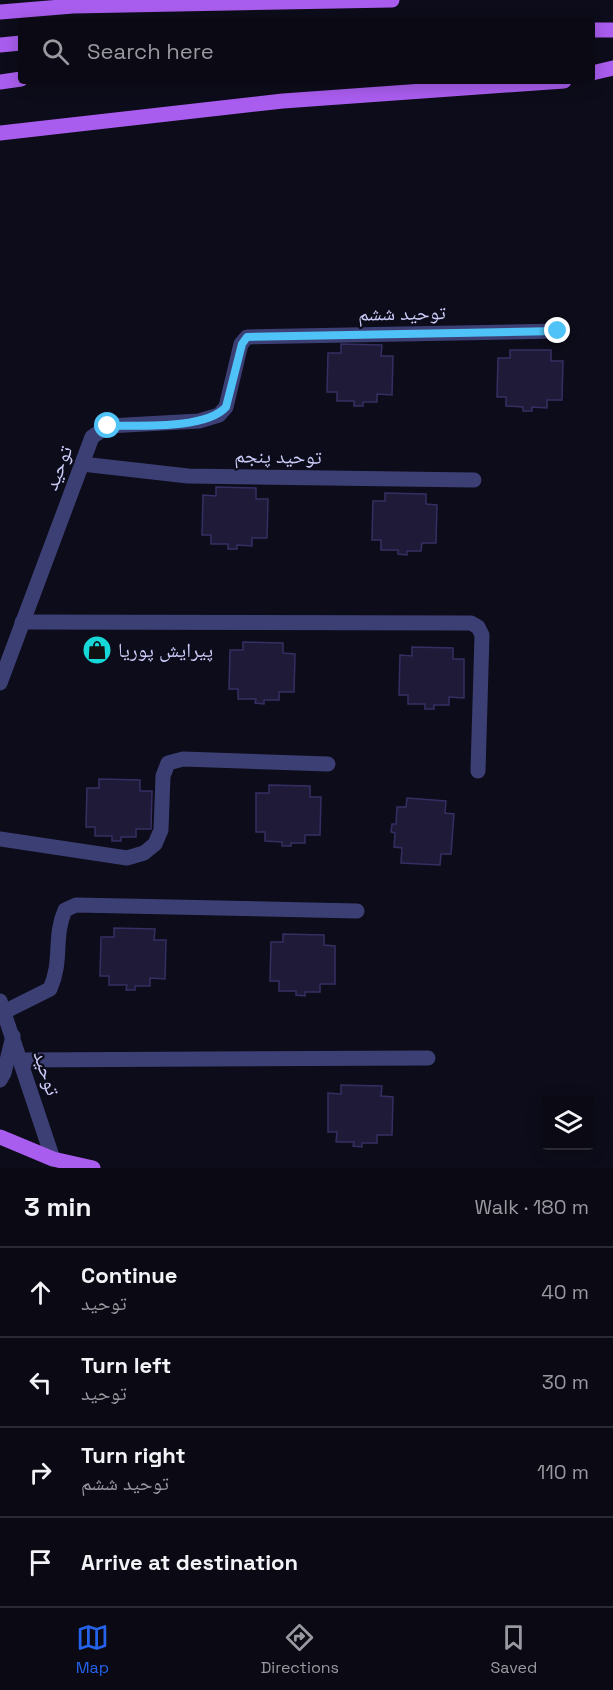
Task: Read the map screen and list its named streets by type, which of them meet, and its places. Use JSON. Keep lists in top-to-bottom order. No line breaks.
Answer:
{"streets":{"street":["توحید ششم","توحید پنجم","توحید"]},"crossings":[["توحید ششم","توحید"],["توحید پنجم","توحید"]],"places":{"shop":["پیرایش پوریا"]},"page":{"search":"Search here","heading":["3 min","Walk · 180 m"],"list":[["Continue","توحید","40 m"],["Turn left","توحید","30 m"],["Turn right","توحید ششم","110 m"],"Arrive at destination"],"nav":["Map","Directions","Saved"]}}
